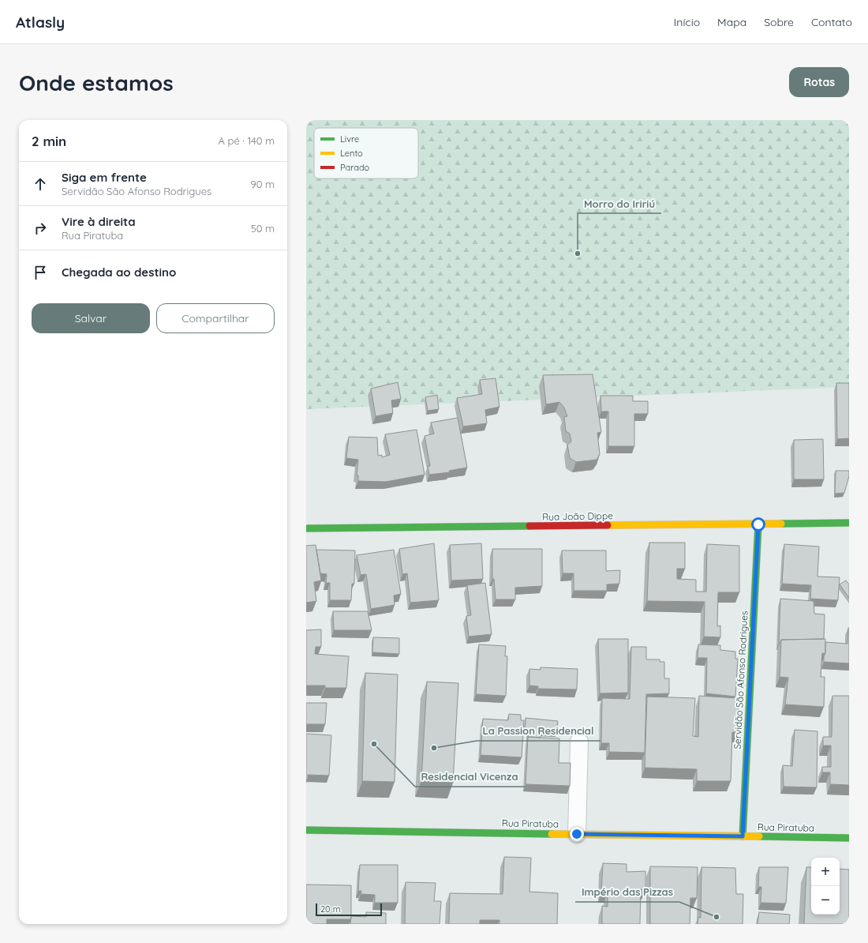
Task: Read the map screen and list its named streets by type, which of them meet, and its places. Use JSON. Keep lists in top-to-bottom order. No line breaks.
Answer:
{"streets":{"street":["Rua João Dippe","Servidão São Afonso Rodrigues","Rua Piratuba"]},"crossings":[["Rua João Dippe","Servidão São Afonso Rodrigues"],["Servidão São Afonso Rodrigues","Rua Piratuba"]],"places":["Morro do Iririú","Residencial Vicenza","La Passion Residencial","Império das Pizzas"],"legend":["Livre","Lento","Parado"],"scale_bar":"20 m","page":{"header":"Atlasly","nav":["Início","Mapa","Sobre","Contato"],"buttons":["Rotas",["Salvar","Compartilhar"]],"title":"Onde estamos","heading":["2 min","A pé · 140 m"],"list":[["Siga em frente","Servidão São Afonso Rodrigues","90 m"],["Vire à direita","Rua Piratuba","50 m"],"Chegada ao destino"],"map_buttons":["+","−"],"scale":"20 m"}}
